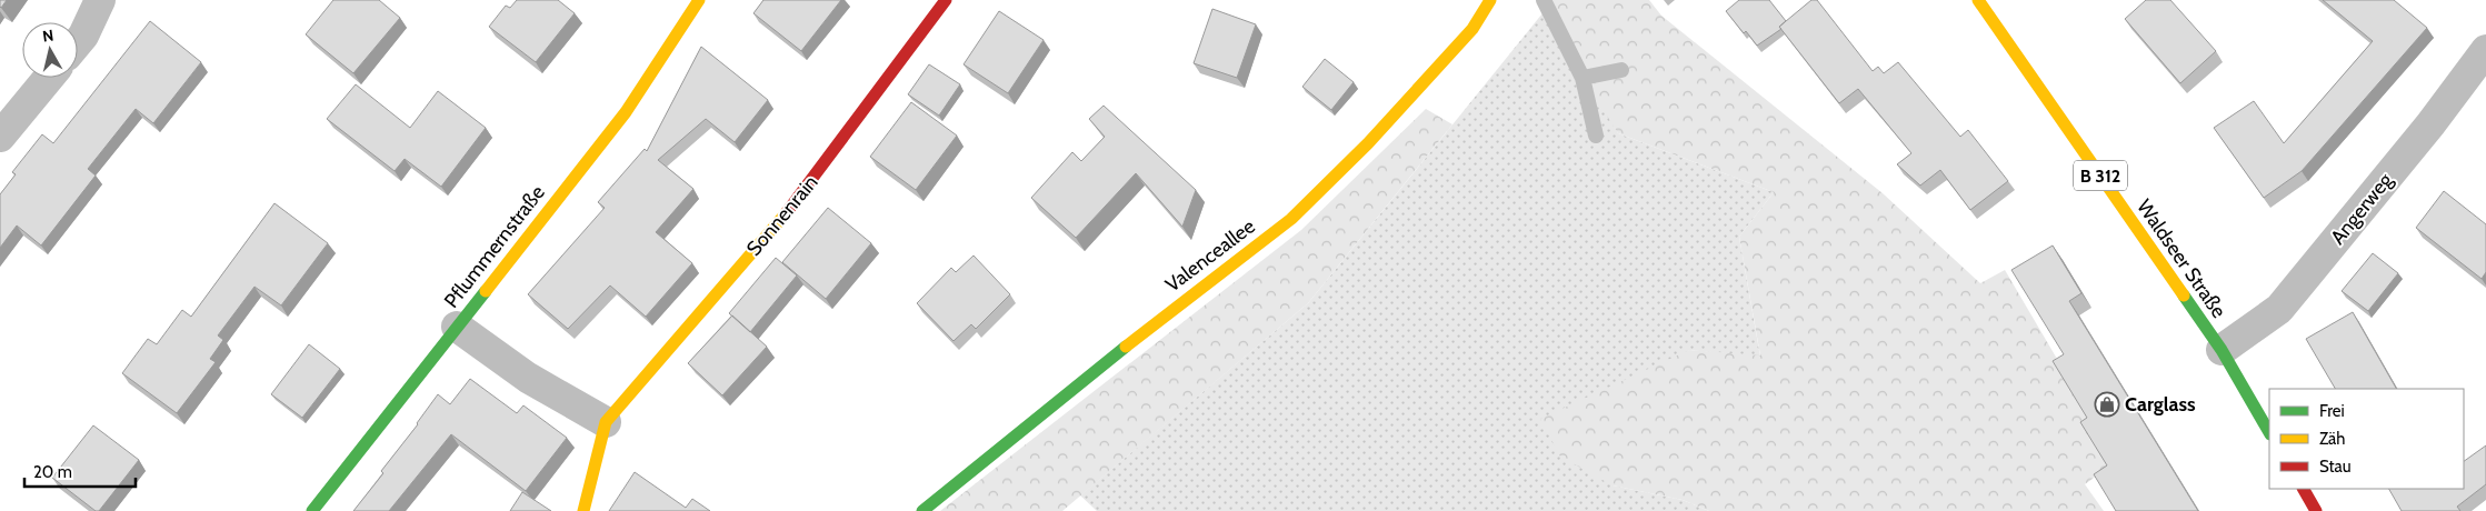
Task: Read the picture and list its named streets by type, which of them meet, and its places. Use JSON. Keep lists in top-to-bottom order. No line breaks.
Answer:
{"streets":{"street":["B 312","Angerweg","Sonnenrain","Pflummernstraße","Valenceallee","Waldseer Straße"]},"crossings":[["Angerweg","Waldseer Straße"]],"places":{"shop":["Carglass"]},"legend":["Frei","Zäh","Stau"],"scale_bar":"20 m","north":"top"}
